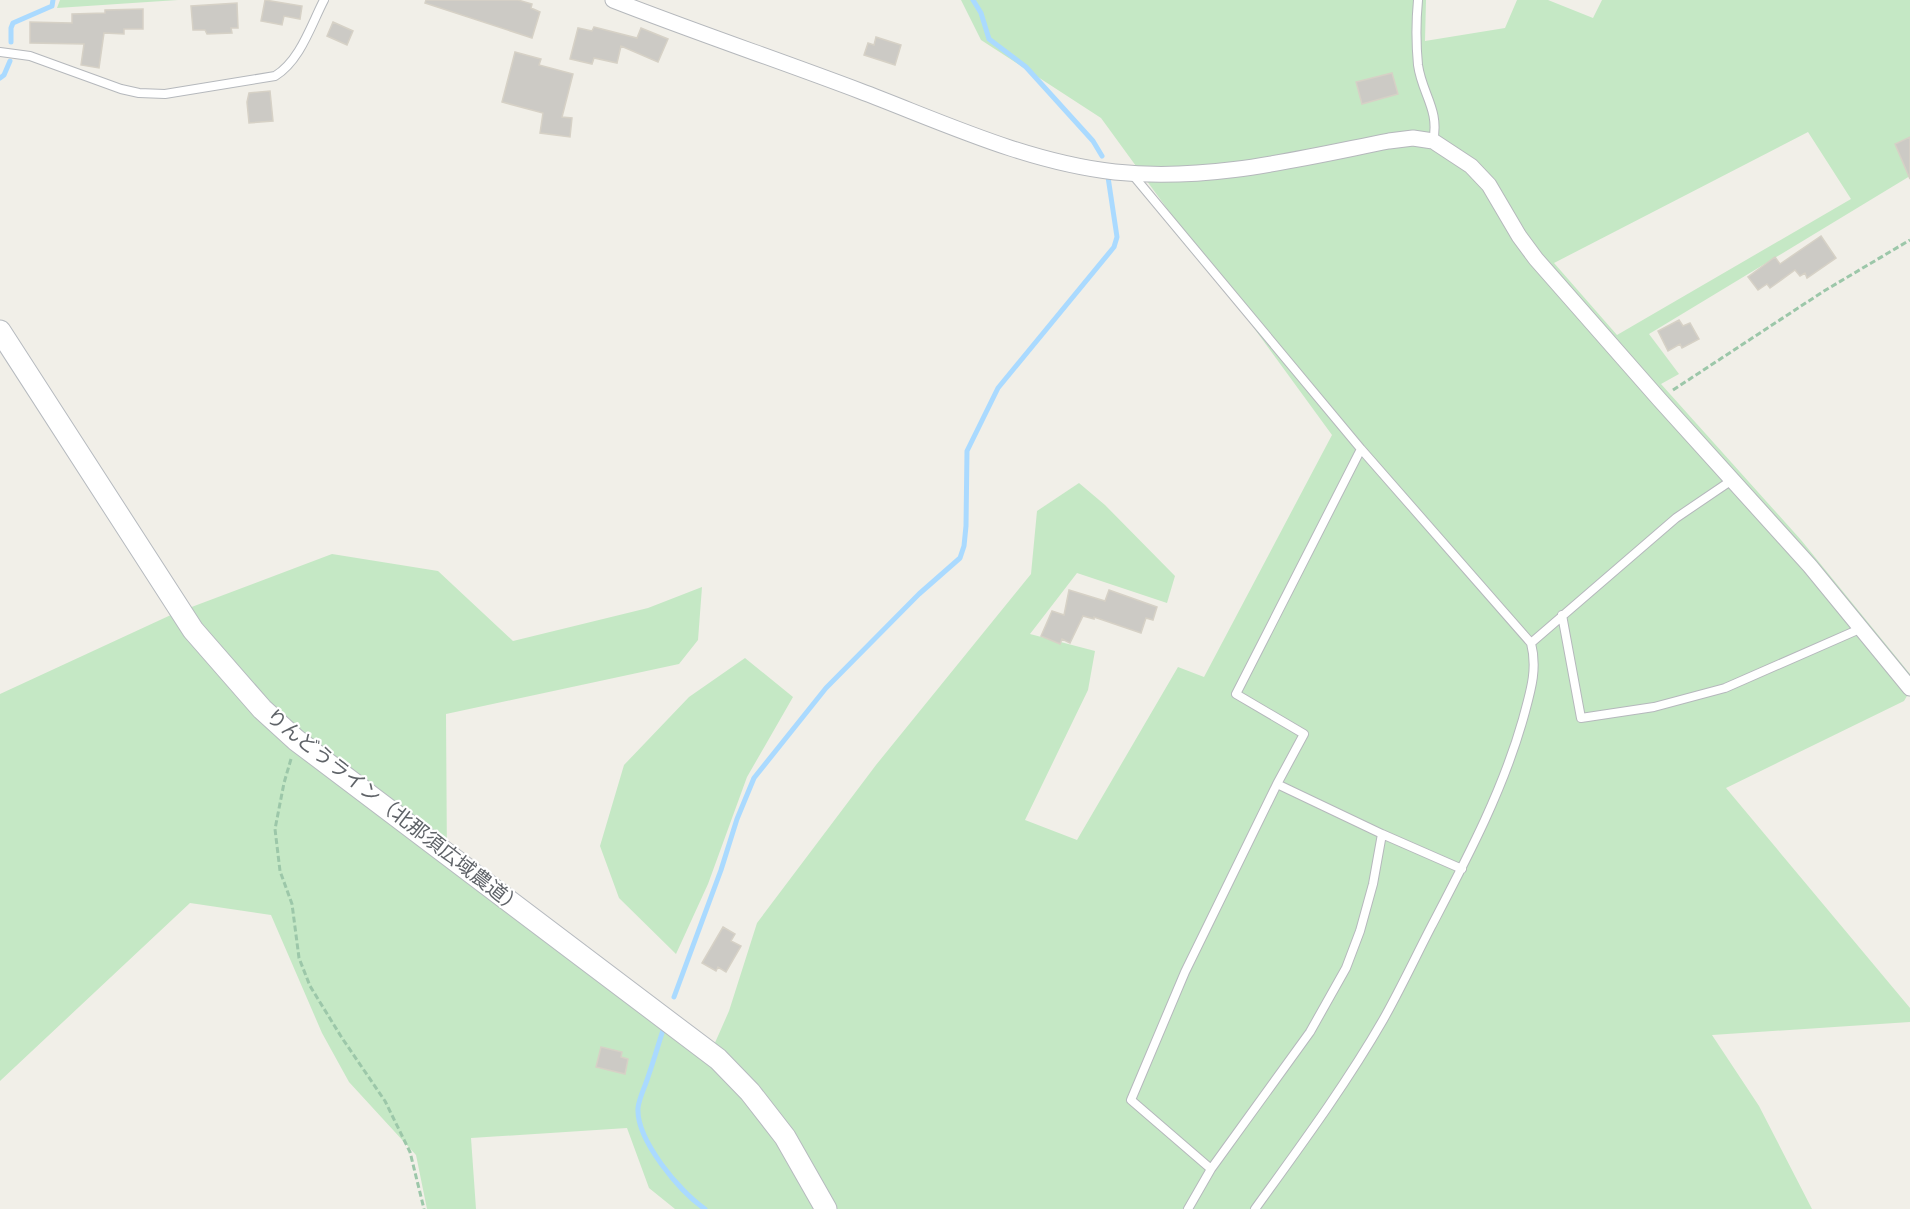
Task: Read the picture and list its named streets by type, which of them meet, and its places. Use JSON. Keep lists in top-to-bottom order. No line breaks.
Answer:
{"streets":{"street":["りんどうライン（北那須広域農道）"]}}
